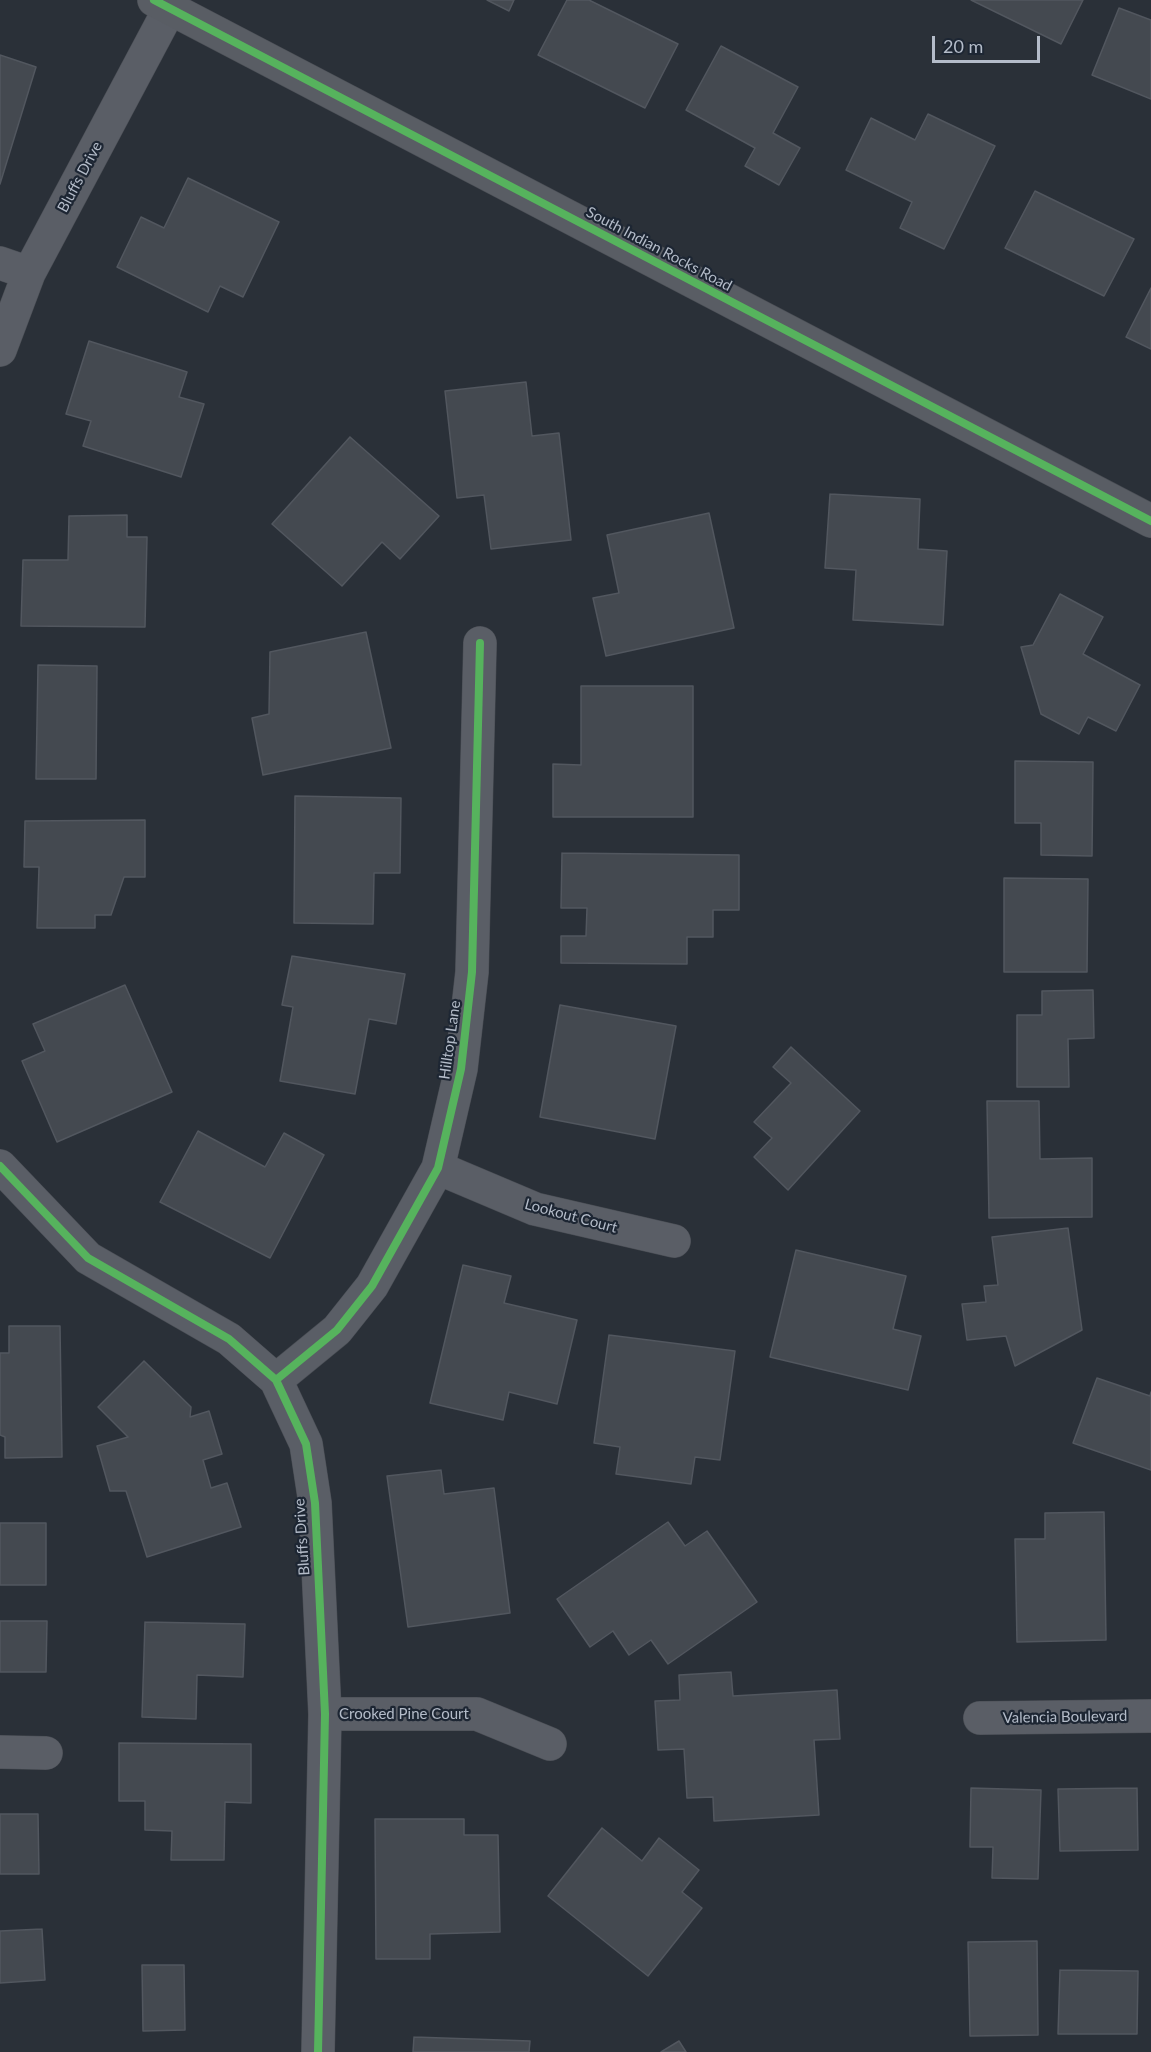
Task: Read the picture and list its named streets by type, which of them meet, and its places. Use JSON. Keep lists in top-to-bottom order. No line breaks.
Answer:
{"streets":{"street":["Bluffs Drive","South Indian Rocks Road","Hilltop Lane","Lookout Court","Crooked Pine Court","Valencia Boulevard"]},"crossings":[["Bluffs Drive","South Indian Rocks Road"],["Bluffs Drive","Hilltop Lane"],["Bluffs Drive","Crooked Pine Court"],["Hilltop Lane","Lookout Court"]],"scale_bar":"20 m"}
